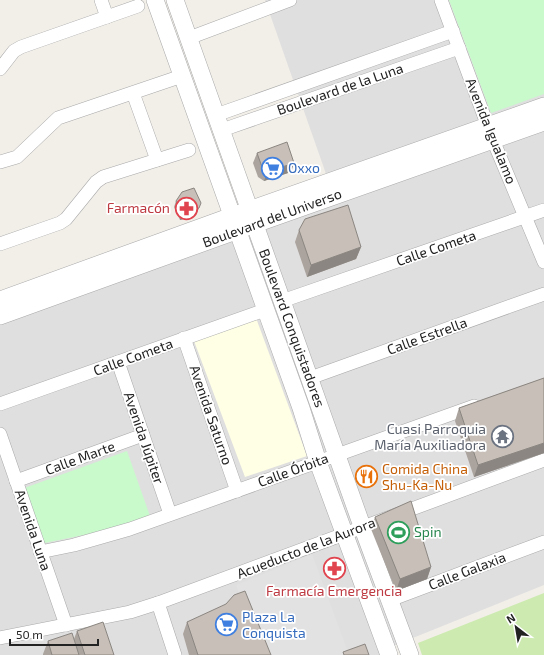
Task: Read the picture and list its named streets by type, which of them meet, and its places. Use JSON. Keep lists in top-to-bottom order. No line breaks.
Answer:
{"streets":{"street":["Boulevard de la Luna","Avenida Igualamo","Boulevard del Universo","Calle Cometa","Boulevard Conquistadores","Calle Estrella","Avenida Saturno","Avenida Júpiter","Calle Marte","Calle Órbita","Avenida Luna","Acueducto de la Aurora","Calle Galaxia"]},"crossings":[["Boulevard de la Luna","Avenida Igualamo"],["Boulevard de la Luna","Boulevard Conquistadores"],["Avenida Igualamo","Boulevard del Universo"],["Avenida Igualamo","Calle Cometa"],["Boulevard del Universo","Boulevard Conquistadores"],["Calle Cometa","Boulevard Conquistadores"],["Calle Cometa","Avenida Saturno"],["Calle Cometa","Avenida Júpiter"],["Boulevard Conquistadores","Calle Estrella"],["Boulevard Conquistadores","Calle Órbita"],["Boulevard Conquistadores","Acueducto de la Aurora"],["Boulevard Conquistadores","Calle Galaxia"],["Avenida Saturno","Calle Órbita"],["Avenida Júpiter","Calle Marte"],["Avenida Júpiter","Calle Órbita"],["Calle Marte","Avenida Luna"],["Calle Órbita","Avenida Luna"],["Avenida Luna","Acueducto de la Aurora"]],"places":{"supermarket":["Oxxo","Plaza La Conquista"],"pharmacy":["Farmacón","Farmacía Emergencia"],"temple":["Cuasi Parroquia María Auxiliadora"],"restaurant":["Comida China Shu-Ka-Nu"],"sports":["Spin"]},"scale_bar":"50 m","north":"top left"}
